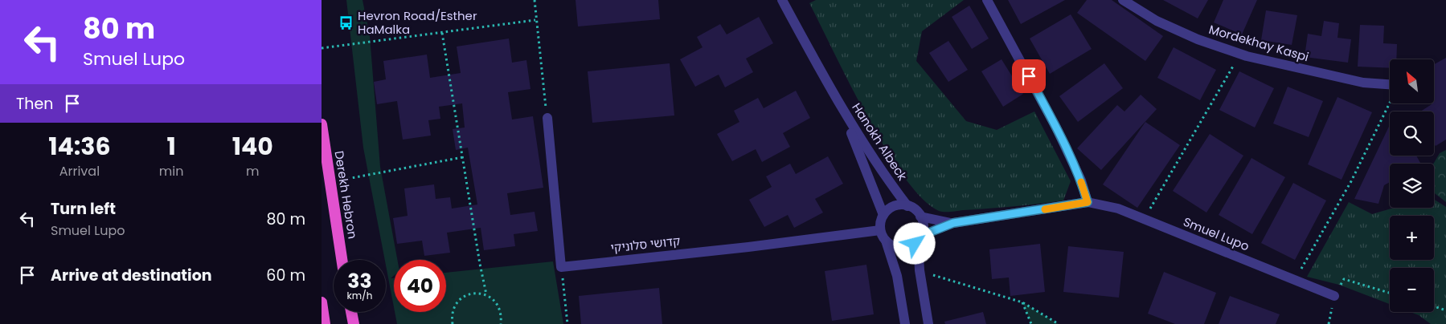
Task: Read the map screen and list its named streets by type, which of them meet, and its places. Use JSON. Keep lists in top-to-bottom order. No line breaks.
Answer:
{"streets":{"highway":["Derekh Hebron"],"street":["Mordekhay Kaspi","Hanokh Albeck","Smuel Lupo","קדושי סלוניקי"]},"crossings":[["Hanokh Albeck","Smuel Lupo"],["Hanokh Albeck","קדושי סלוניקי"],["Smuel Lupo","קדושי סלוניקי"]],"places":{"bus stop":["Hevron Road/Esther HaMalka"]},"north":"top left","page":{"turn":["80 m","Smuel Lupo"],"map_buttons":["+","−"],"then":"Then","eta":["14:36","Arrival","1","min","140","m"],"list":[{"name":"Turn left","note":"Smuel Lupo","value":"80 m"},{"name":"Arrive at destination","value":"60 m"}],"speed":"33 km/h","limit":"40"}}
